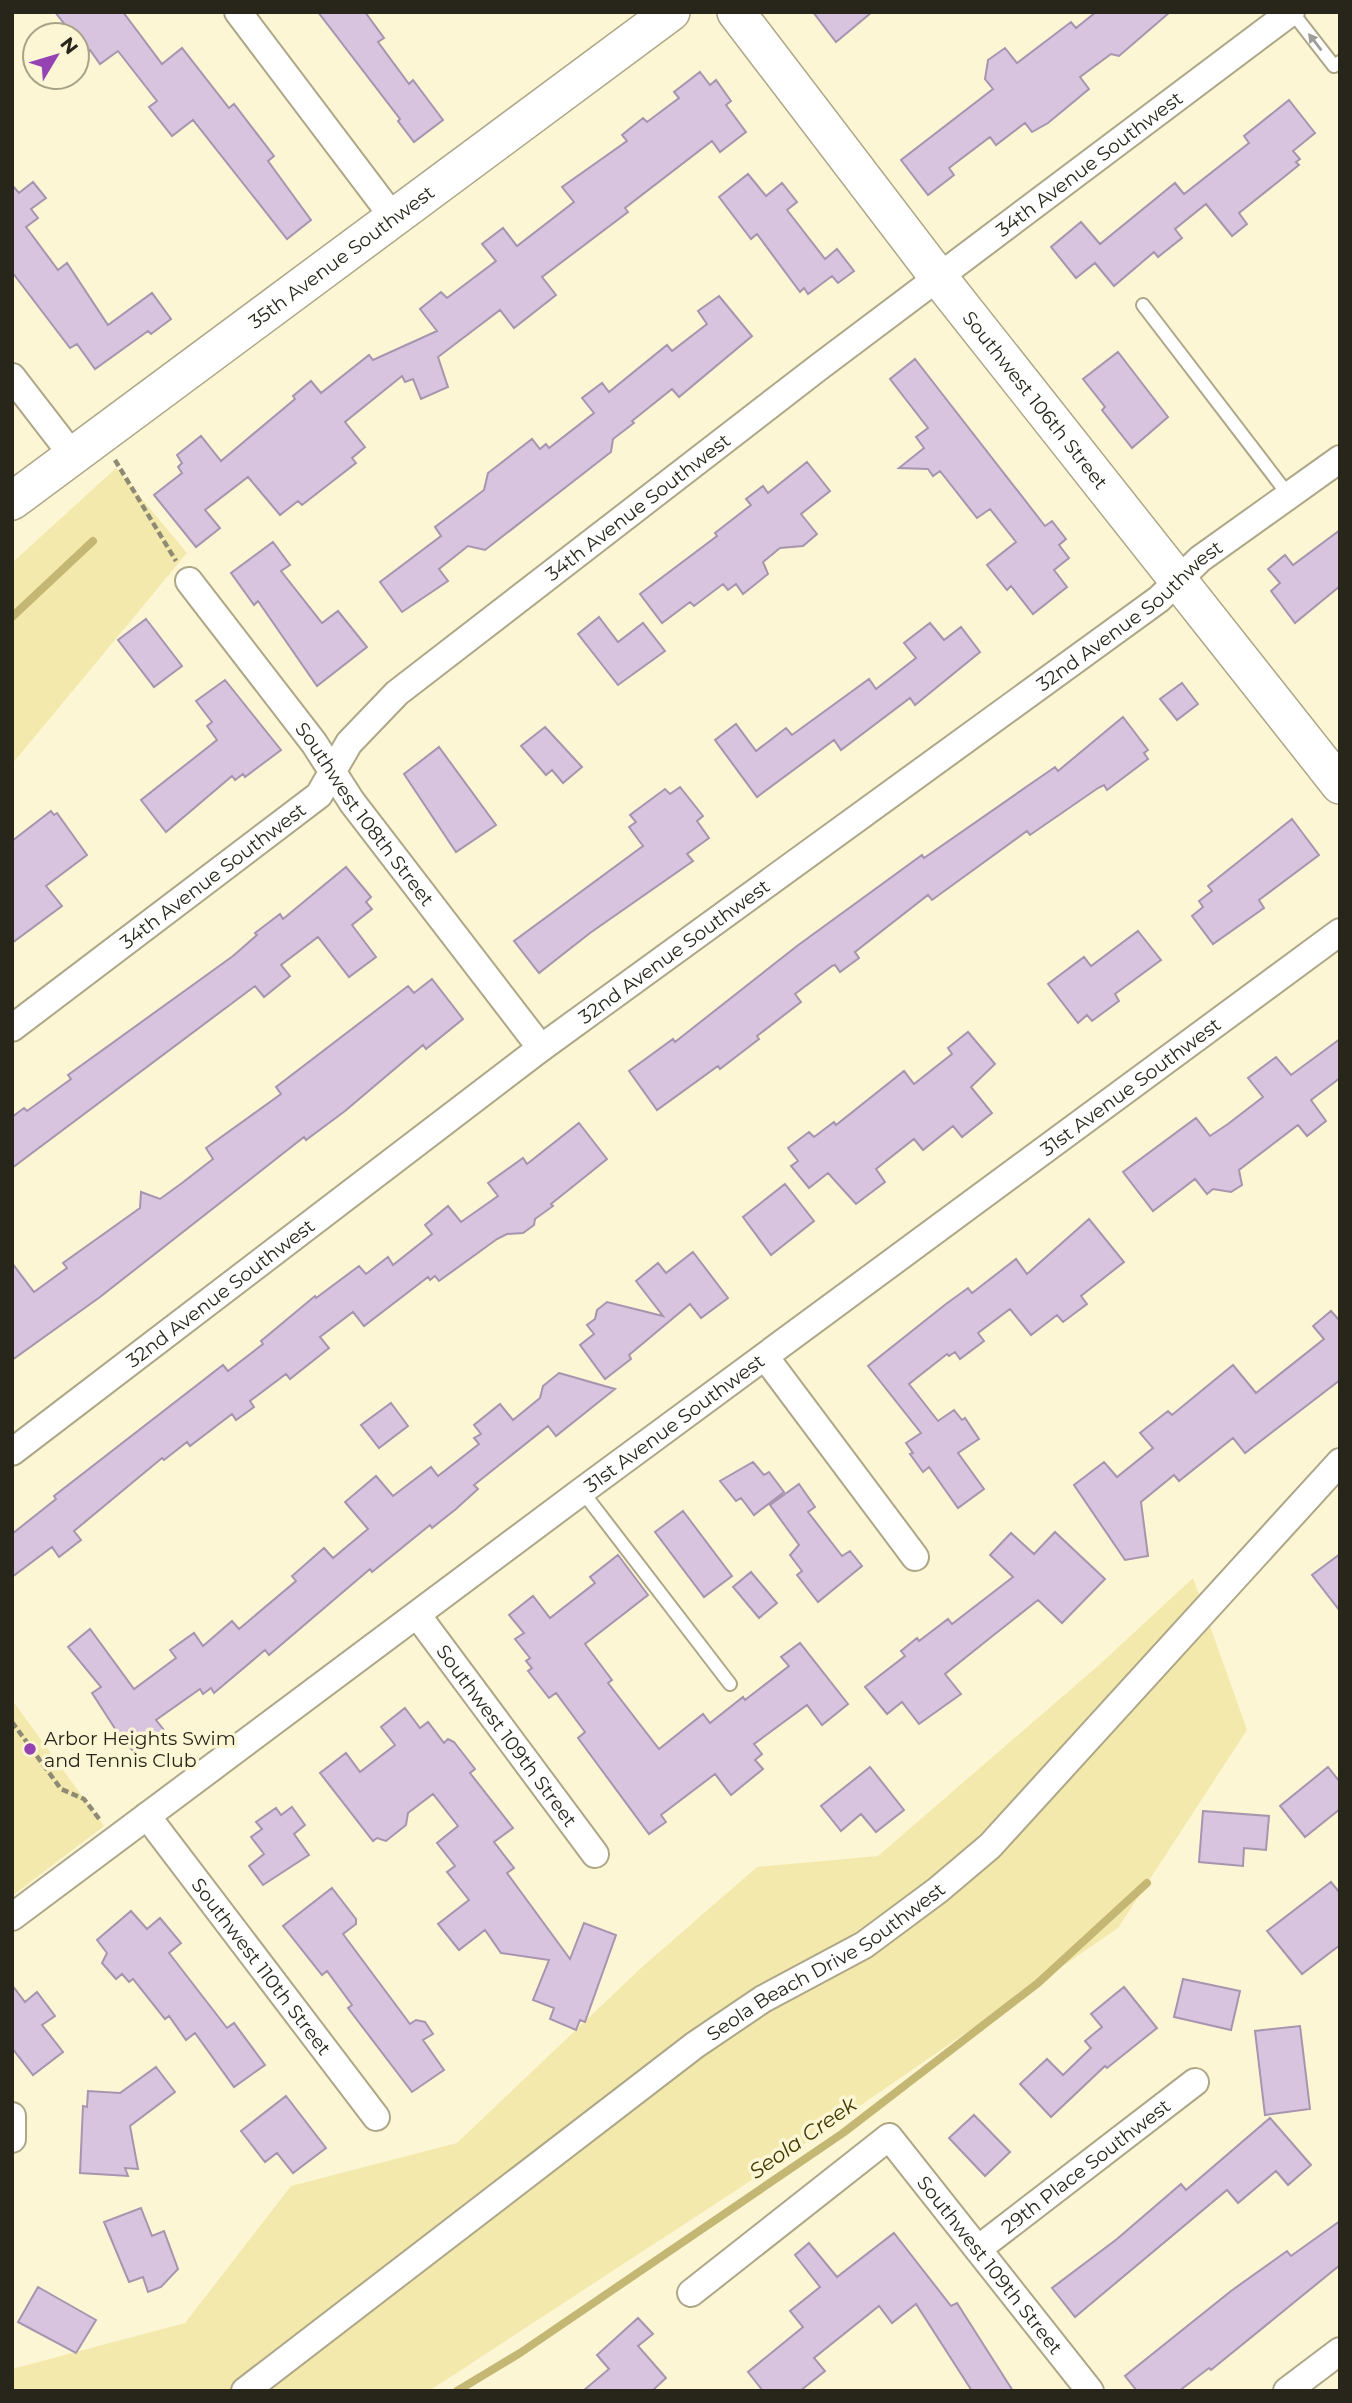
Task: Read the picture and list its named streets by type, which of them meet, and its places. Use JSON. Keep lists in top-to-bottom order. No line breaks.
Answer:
{"streets":{"street":["34th Avenue Southwest","35th Avenue Southwest","Southwest 106th Street","32nd Avenue Southwest","Southwest 108th Street","31st Avenue Southwest","Southwest 109th Street","Seola Beach Drive Southwest","Southwest 110th Street","29th Place Southwest"]},"crossings":[["34th Avenue Southwest","Southwest 106th Street"],["34th Avenue Southwest","Southwest 108th Street"],["Southwest 106th Street","32nd Avenue Southwest"],["32nd Avenue Southwest","Southwest 108th Street"],["31st Avenue Southwest","Southwest 109th Street"],["31st Avenue Southwest","Southwest 110th Street"],["Southwest 109th Street","29th Place Southwest"]],"water":["Seola Creek"],"places":["Arbor Heights Swim and Tennis Club"],"north":"top right"}
